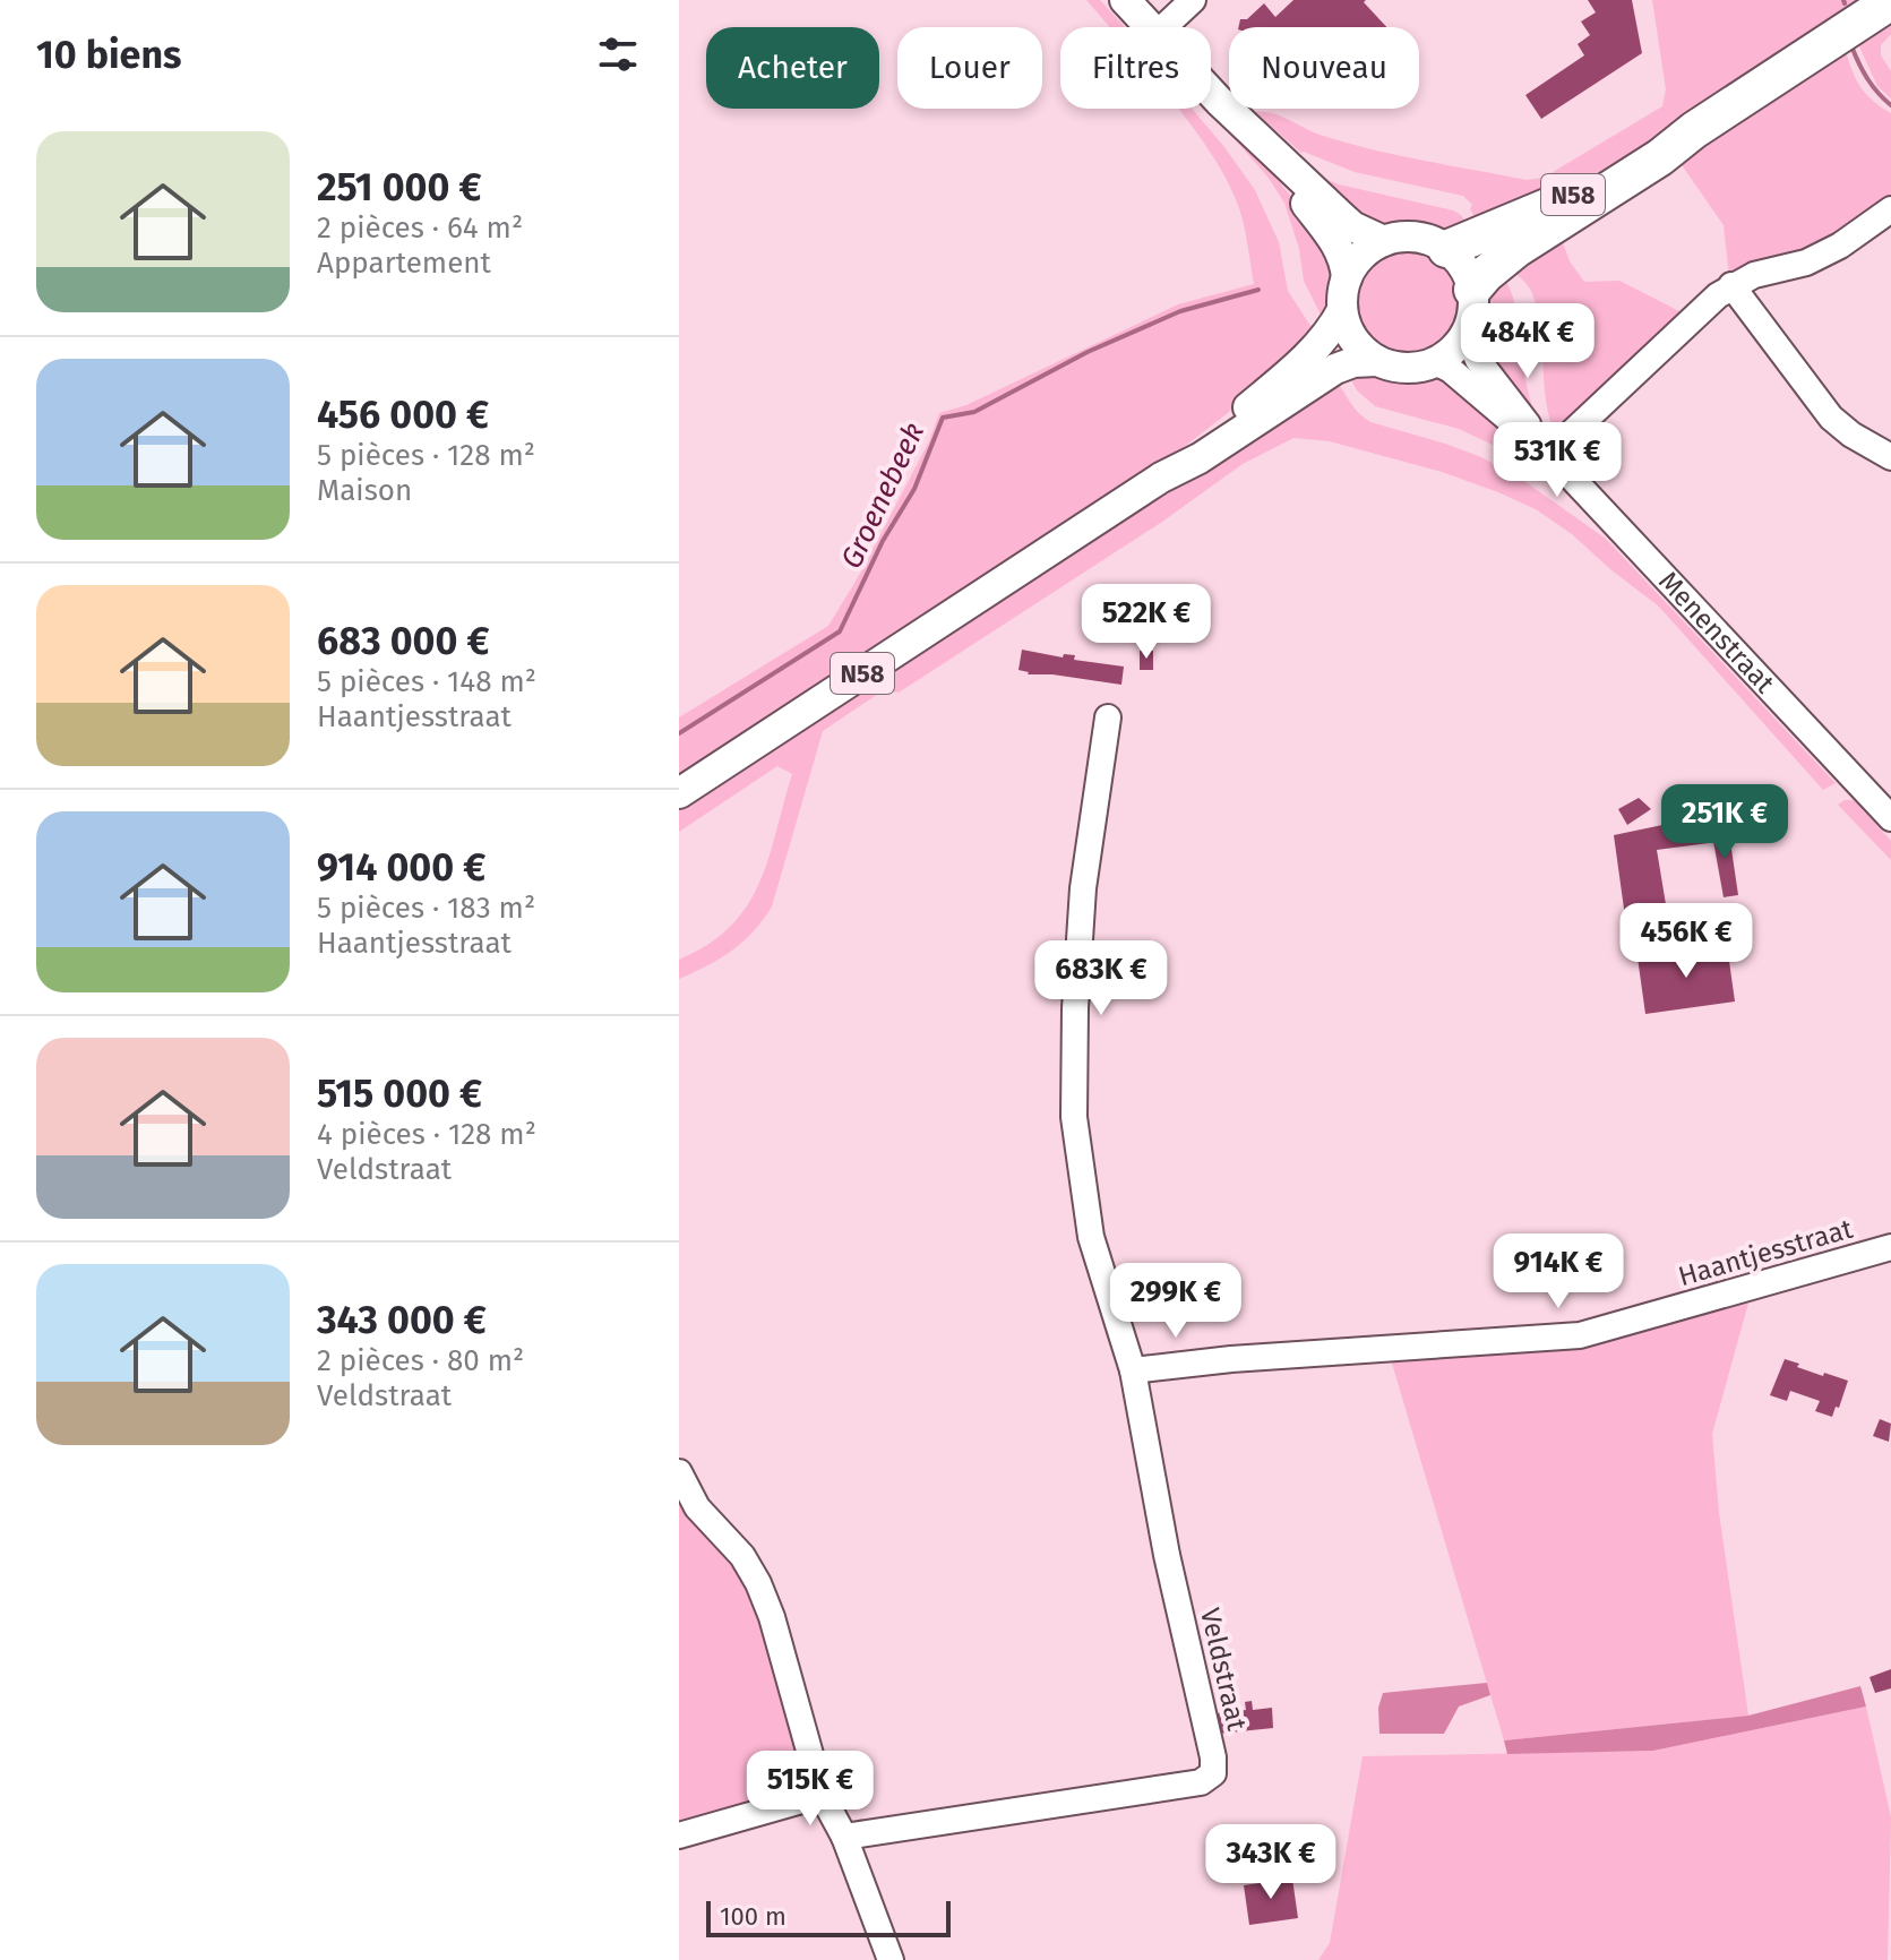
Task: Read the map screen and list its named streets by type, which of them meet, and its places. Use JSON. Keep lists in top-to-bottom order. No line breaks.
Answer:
{"streets":{"highway":["N58"],"street":["Menenstraat","Haantjesstraat","Veldstraat"]},"crossings":[["N58","Menenstraat"],["Haantjesstraat","Veldstraat"]],"water":["Groenebeek"],"scale_bar":"100 m","page":{"heading":"10 biens","chip":["Acheter","Louer","Filtres","Nouveau"],"list":[{"name":"251 000 €","note":"2 pièces · 64 m² · Appartement"},{"name":"456 000 €","note":"5 pièces · 128 m² · Maison"},{"name":"683 000 €","note":"5 pièces · 148 m² · Haantjesstraat"},{"name":"914 000 €","note":"5 pièces · 183 m² · Haantjesstraat"},{"name":"515 000 €","note":"4 pièces · 128 m² · Veldstraat"},{"name":"343 000 €","note":"2 pièces · 80 m² · Veldstraat"}],"price":["484K €","531K €","522K €","251K €","456K €","683K €","914K €","299K €","515K €","343K €"],"scale":"100 m"}}
